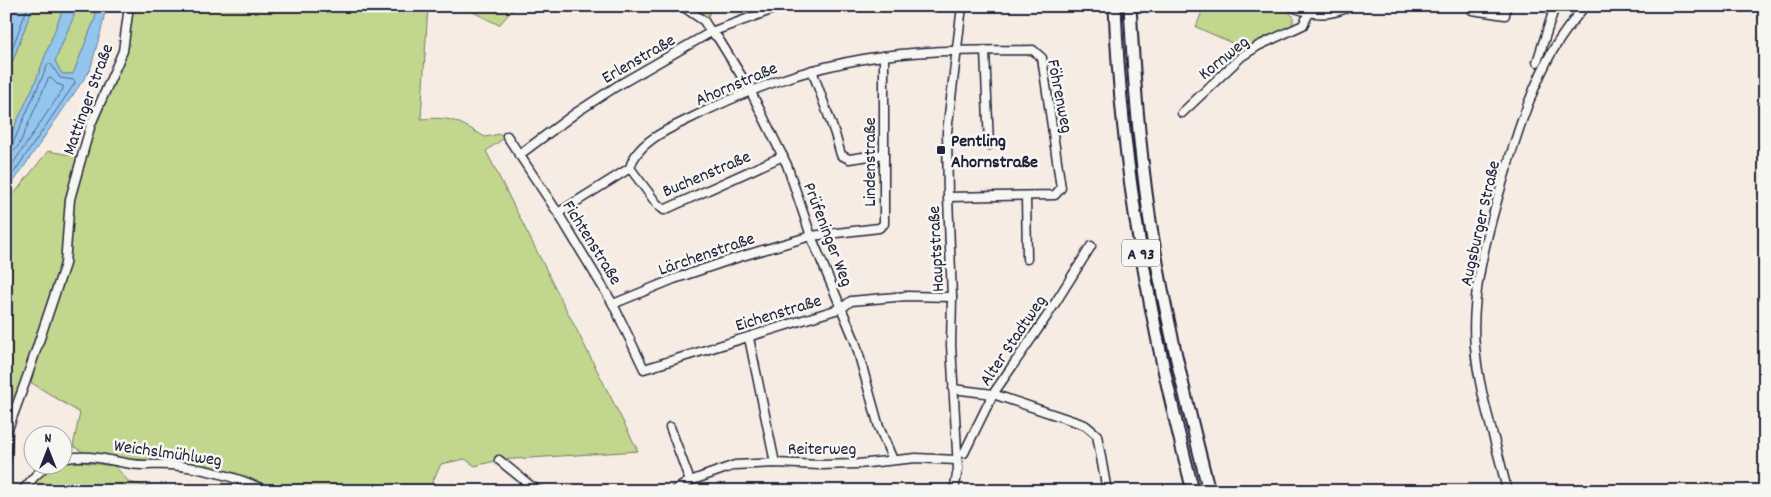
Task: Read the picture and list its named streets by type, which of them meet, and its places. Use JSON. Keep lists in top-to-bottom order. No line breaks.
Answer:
{"streets":{"highway":["A 93"],"street":["Kornweg","Erlenstraße","Ahornstraße","Föhrenweg","Mattinger Straße","Lindenstraße","Buchenstraße","Augsburger Straße","Prüfeninger Weg","Fichtenstraße","Hauptstraße","Lärchenstraße","Eichenstraße","Alter Stadtweg","Reiterweg","Weichslmühlweg"]},"crossings":[["Erlenstraße","Prüfeninger Weg"],["Erlenstraße","Fichtenstraße"],["Ahornstraße","Föhrenweg"],["Ahornstraße","Lindenstraße"],["Ahornstraße","Buchenstraße"],["Ahornstraße","Prüfeninger Weg"],["Ahornstraße","Fichtenstraße"],["Ahornstraße","Hauptstraße"],["Föhrenweg","Hauptstraße"],["Lindenstraße","Prüfeninger Weg"],["Lindenstraße","Lärchenstraße"],["Buchenstraße","Prüfeninger Weg"],["Prüfeninger Weg","Lärchenstraße"],["Prüfeninger Weg","Eichenstraße"],["Prüfeninger Weg","Reiterweg"],["Fichtenstraße","Lärchenstraße"],["Fichtenstraße","Eichenstraße"],["Hauptstraße","Eichenstraße"],["Hauptstraße","Reiterweg"]],"places":{"transit":["Pentling Ahornstraße"]},"north":"top"}
